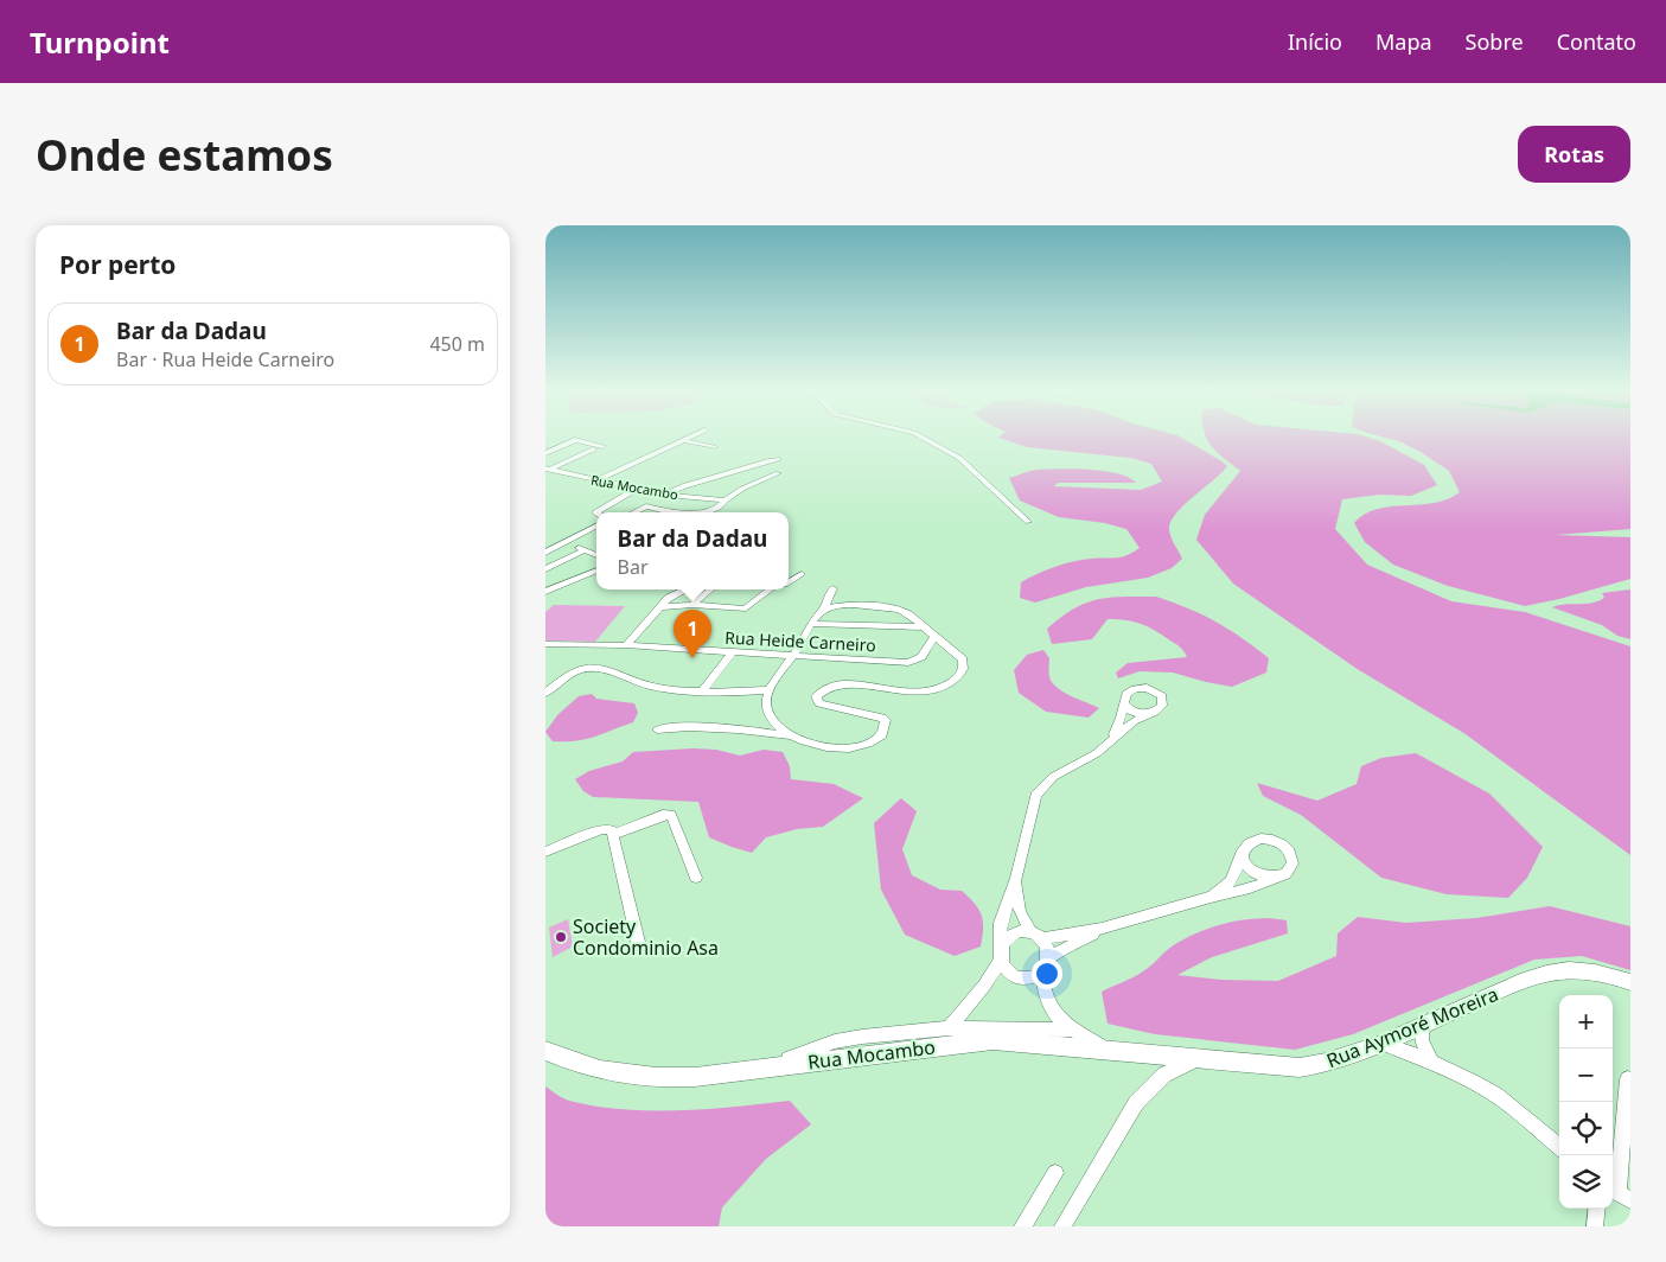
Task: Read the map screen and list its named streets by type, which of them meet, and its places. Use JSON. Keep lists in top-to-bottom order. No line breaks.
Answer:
{"streets":{"main road":["Rua Mocambo","Rua Aymoré Moreira"],"street":["Rua Heide Carneiro"]},"crossings":[["Rua Mocambo","Rua Aymoré Moreira"]],"places":["Society Condominio Asa"],"page":{"header":"Turnpoint","nav":["Início","Mapa","Sobre","Contato"],"buttons":"Rotas","title":"Onde estamos","heading":"Por perto","list":[{"mark":"1","name":"Bar da Dadau","note":"Bar · Rua Heide Carneiro","value":"450 m"}],"popup":["Bar da Dadau","Bar"],"pins":"1","map_buttons":["+","−"]}}
